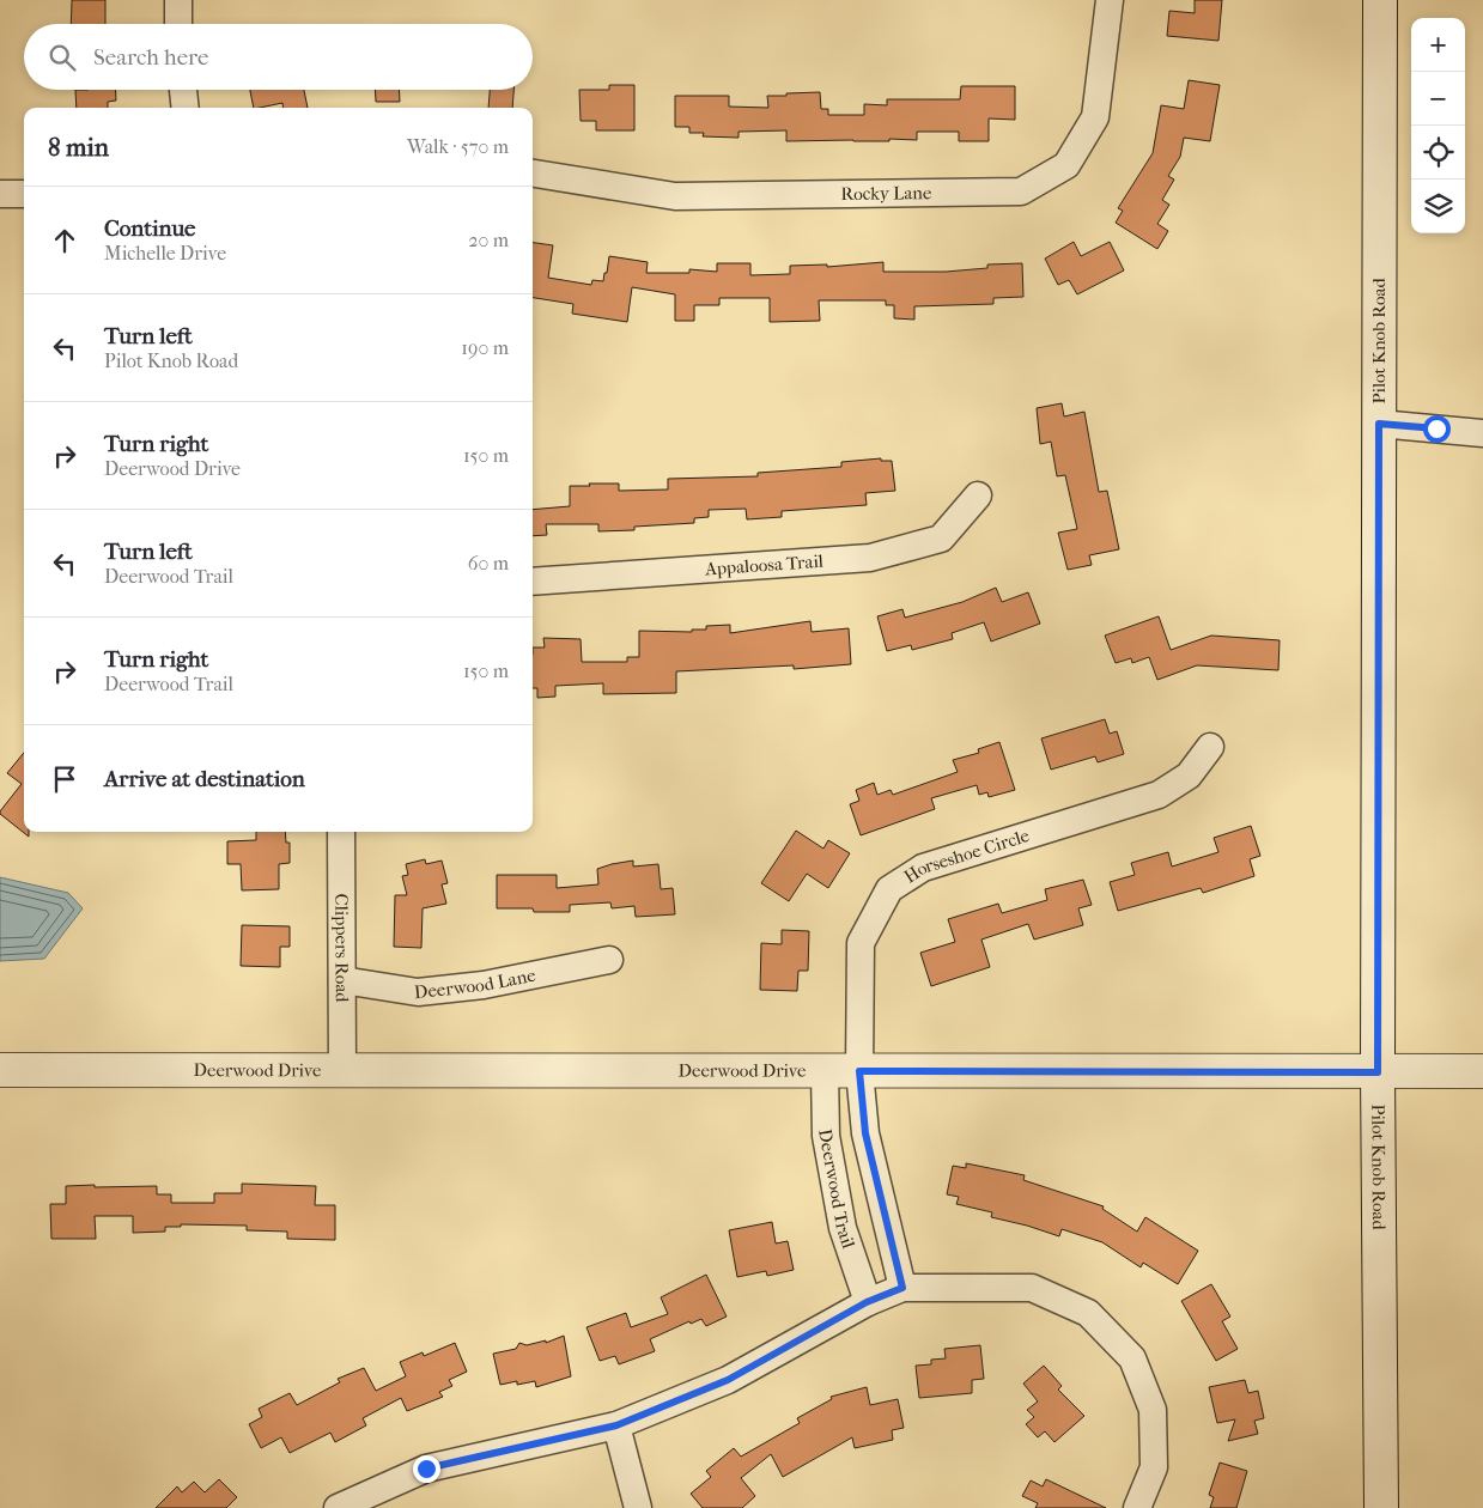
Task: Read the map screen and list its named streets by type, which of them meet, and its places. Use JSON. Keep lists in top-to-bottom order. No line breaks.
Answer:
{"streets":{"main road":["Pilot Knob Road","Deerwood Drive"],"street":["Rocky Lane","Appaloosa Trail","Horseshoe Circle","Clippers Road","Deerwood Lane","Deerwood Trail"]},"crossings":[["Pilot Knob Road","Deerwood Drive"],["Horseshoe Circle","Deerwood Drive"],["Horseshoe Circle","Deerwood Trail"],["Clippers Road","Deerwood Lane"],["Clippers Road","Deerwood Drive"],["Deerwood Drive","Deerwood Trail"]],"page":{"map_buttons":["+","−"],"search":"Search here","heading":["8 min","Walk · 570 m"],"list":[["Continue","Michelle Drive","20 m"],["Turn left","Pilot Knob Road","190 m"],["Turn right","Deerwood Drive","150 m"],["Turn left","Deerwood Trail","60 m"],["Turn right","Deerwood Trail","150 m"],"Arrive at destination"]}}
